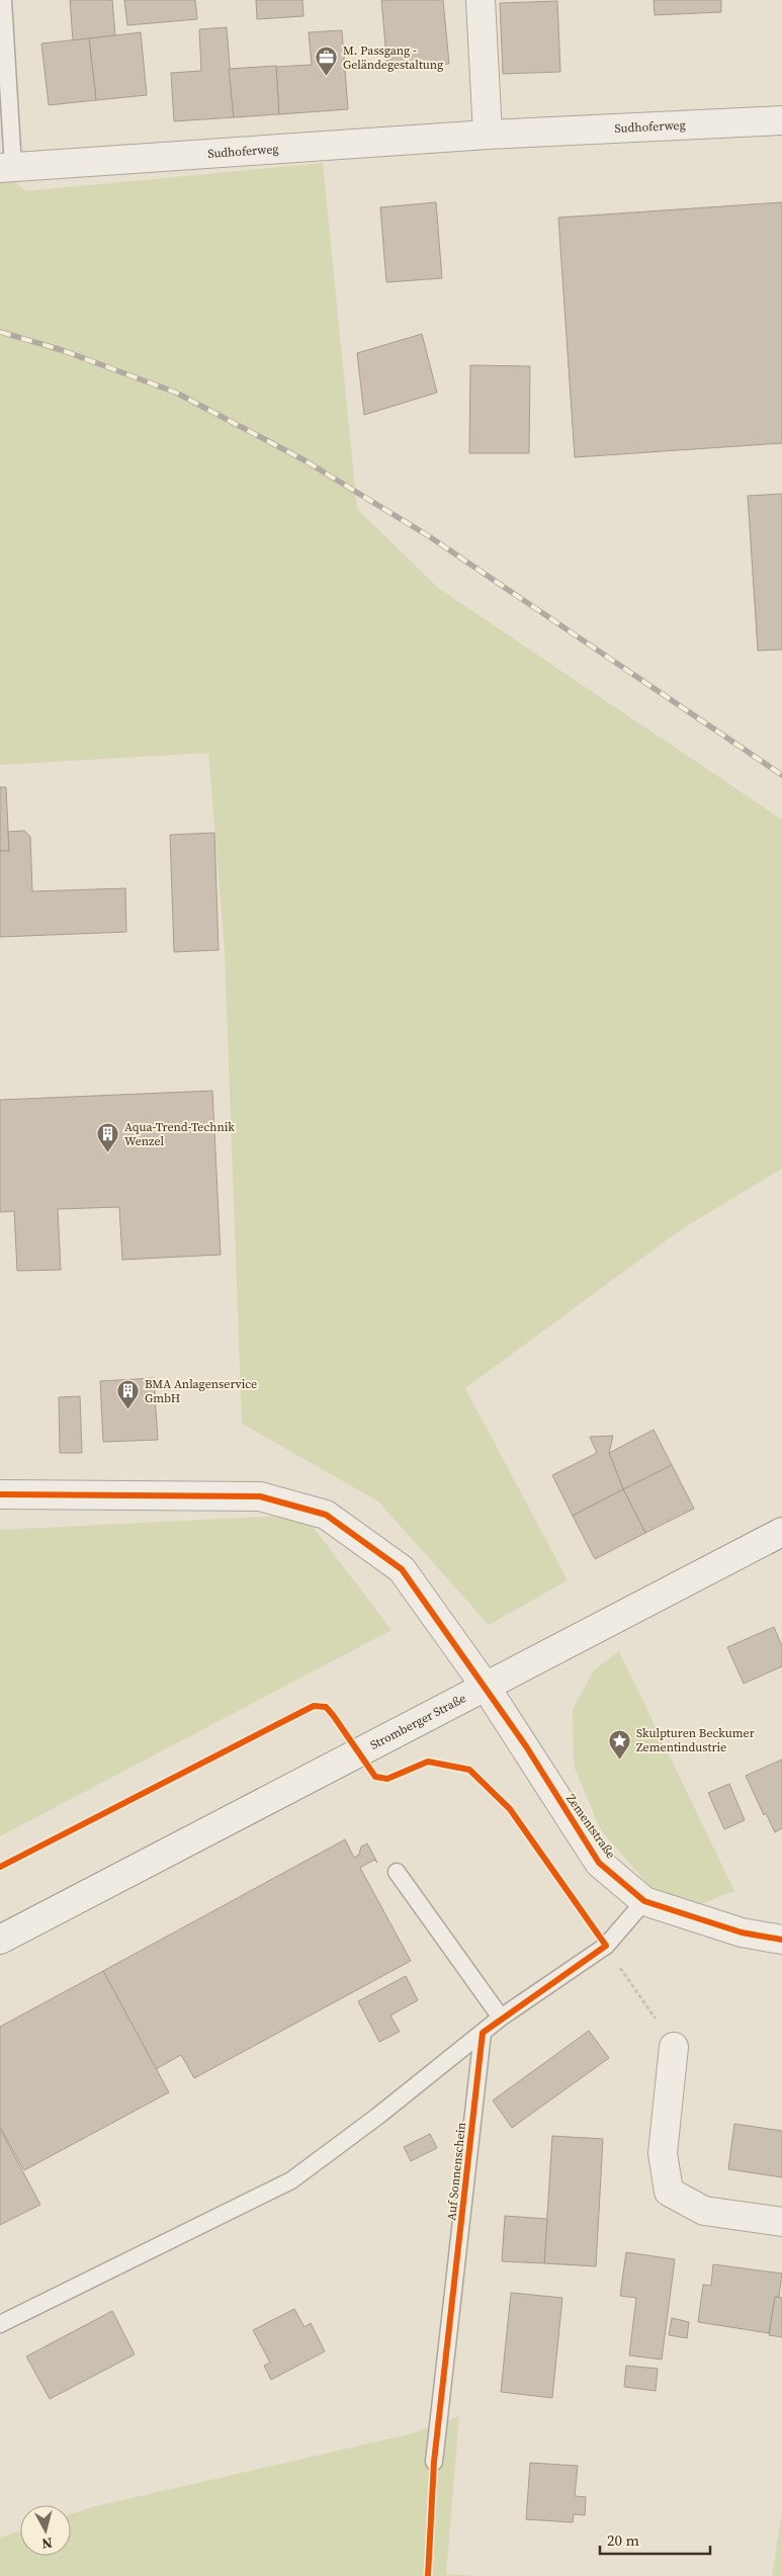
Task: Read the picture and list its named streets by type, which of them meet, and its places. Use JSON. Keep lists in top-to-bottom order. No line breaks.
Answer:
{"streets":{"street":["Sudhoferweg","Stromberger Straße","Zementstraße"],"lane":["Auf Sonnenschein"]},"crossings":[["Stromberger Straße","Zementstraße"]],"places":{"office":["M. Passgang - Geländegestaltung"],"building":["Aqua-Trend-Technik Wenzel","BMA Anlagenservice GmbH"],"place":["Skulpturen Beckumer Zementindustrie"]},"scale_bar":"20 m","north":"bottom"}
